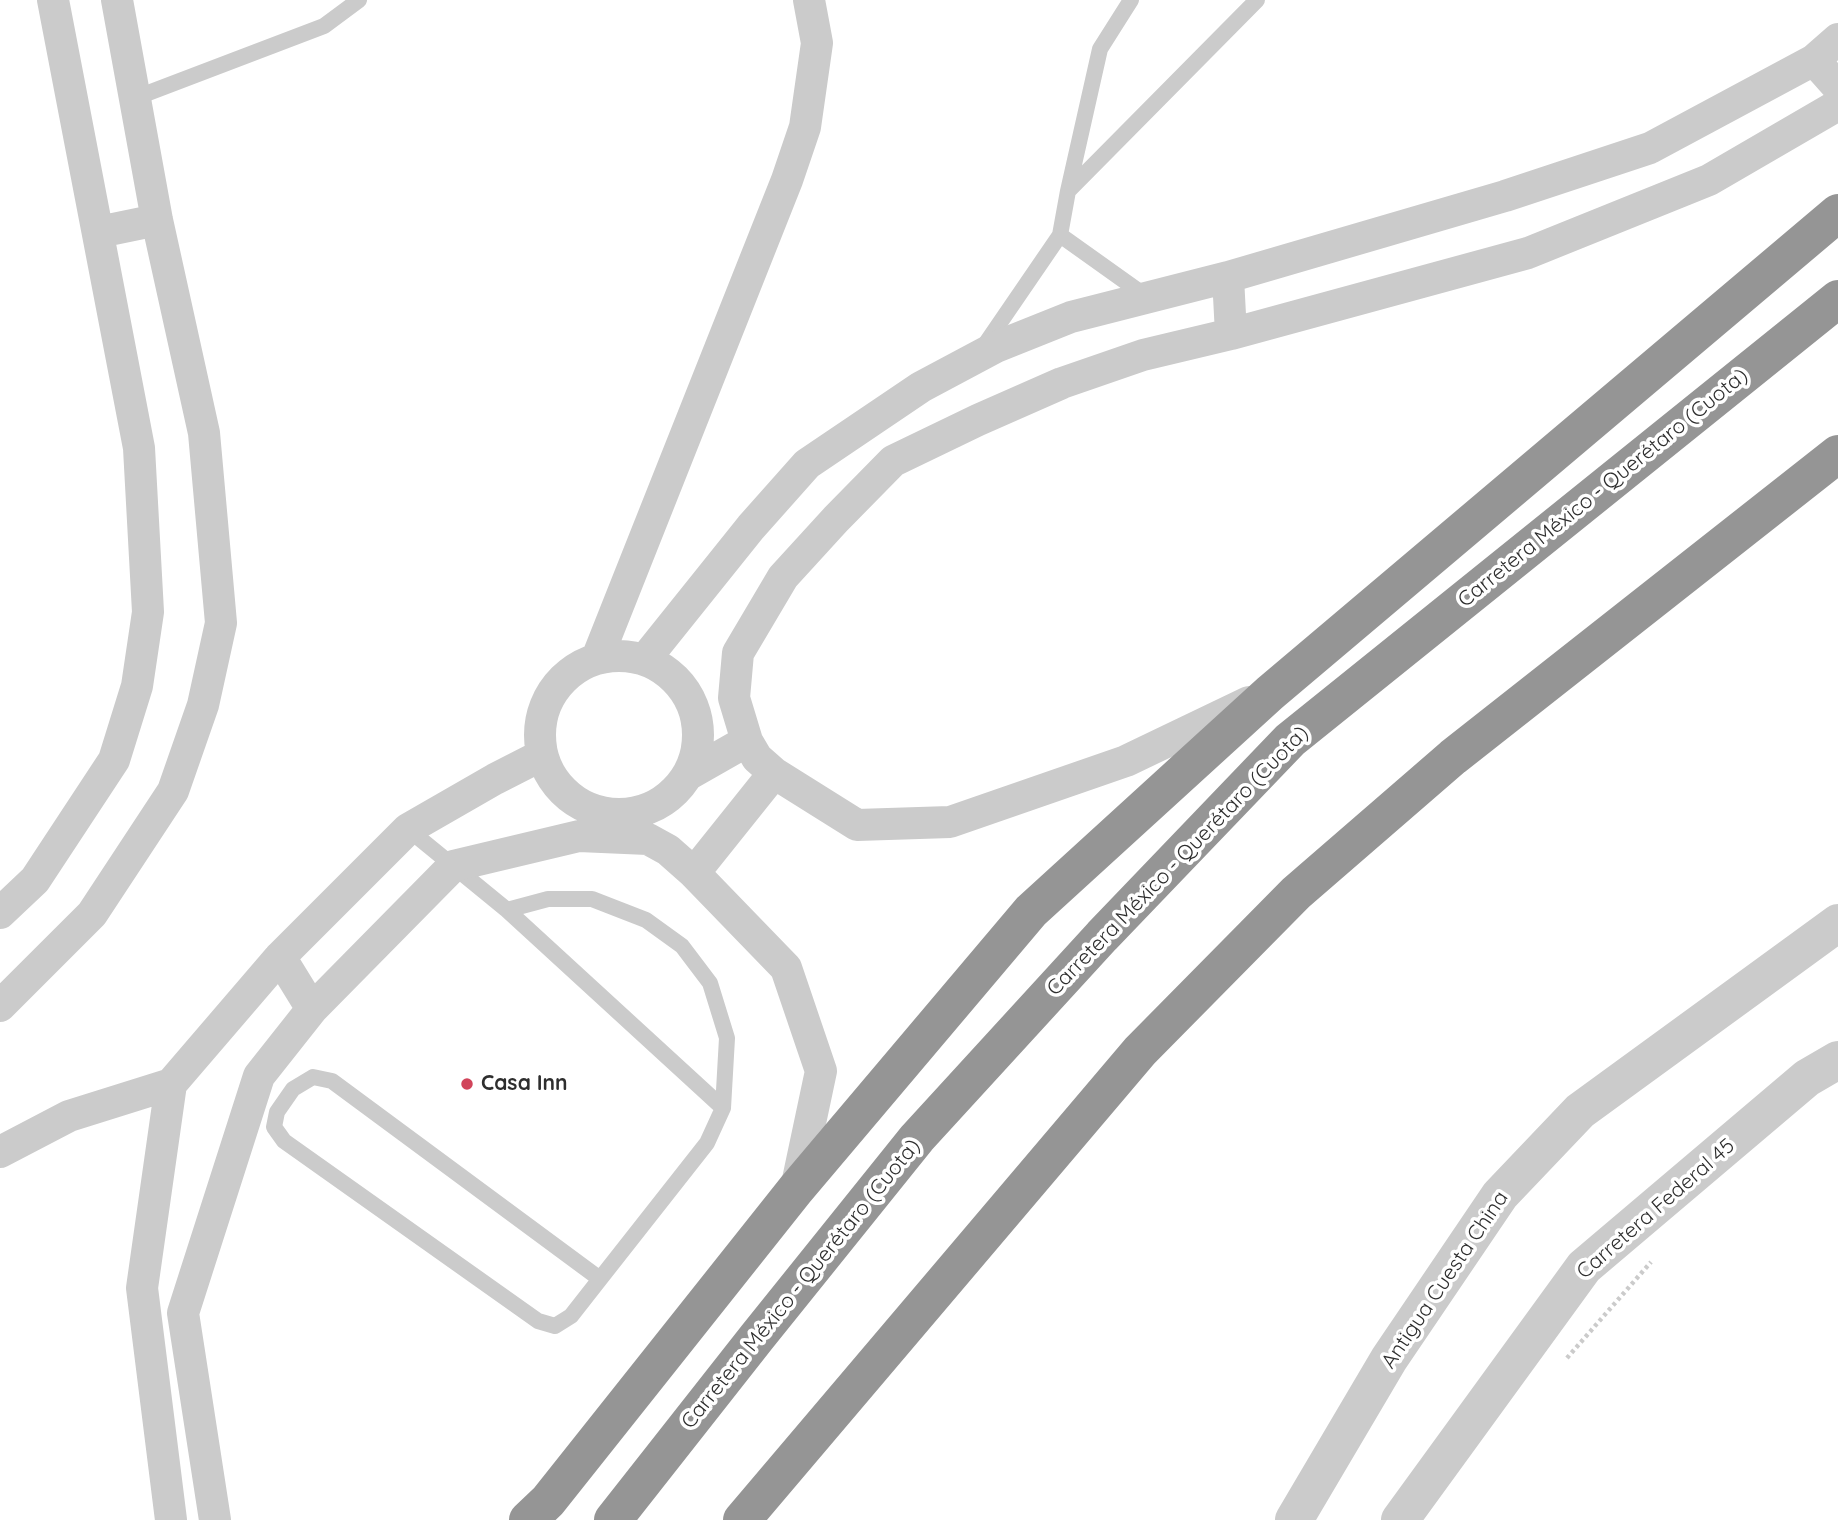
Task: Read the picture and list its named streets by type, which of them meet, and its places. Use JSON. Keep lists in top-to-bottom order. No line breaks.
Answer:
{"streets":{"highway":["Carretera México - Querétaro (Cuota)"],"street":["Carretera Federal 45","Antigua Cuesta China"]},"places":["Casa Inn"]}
